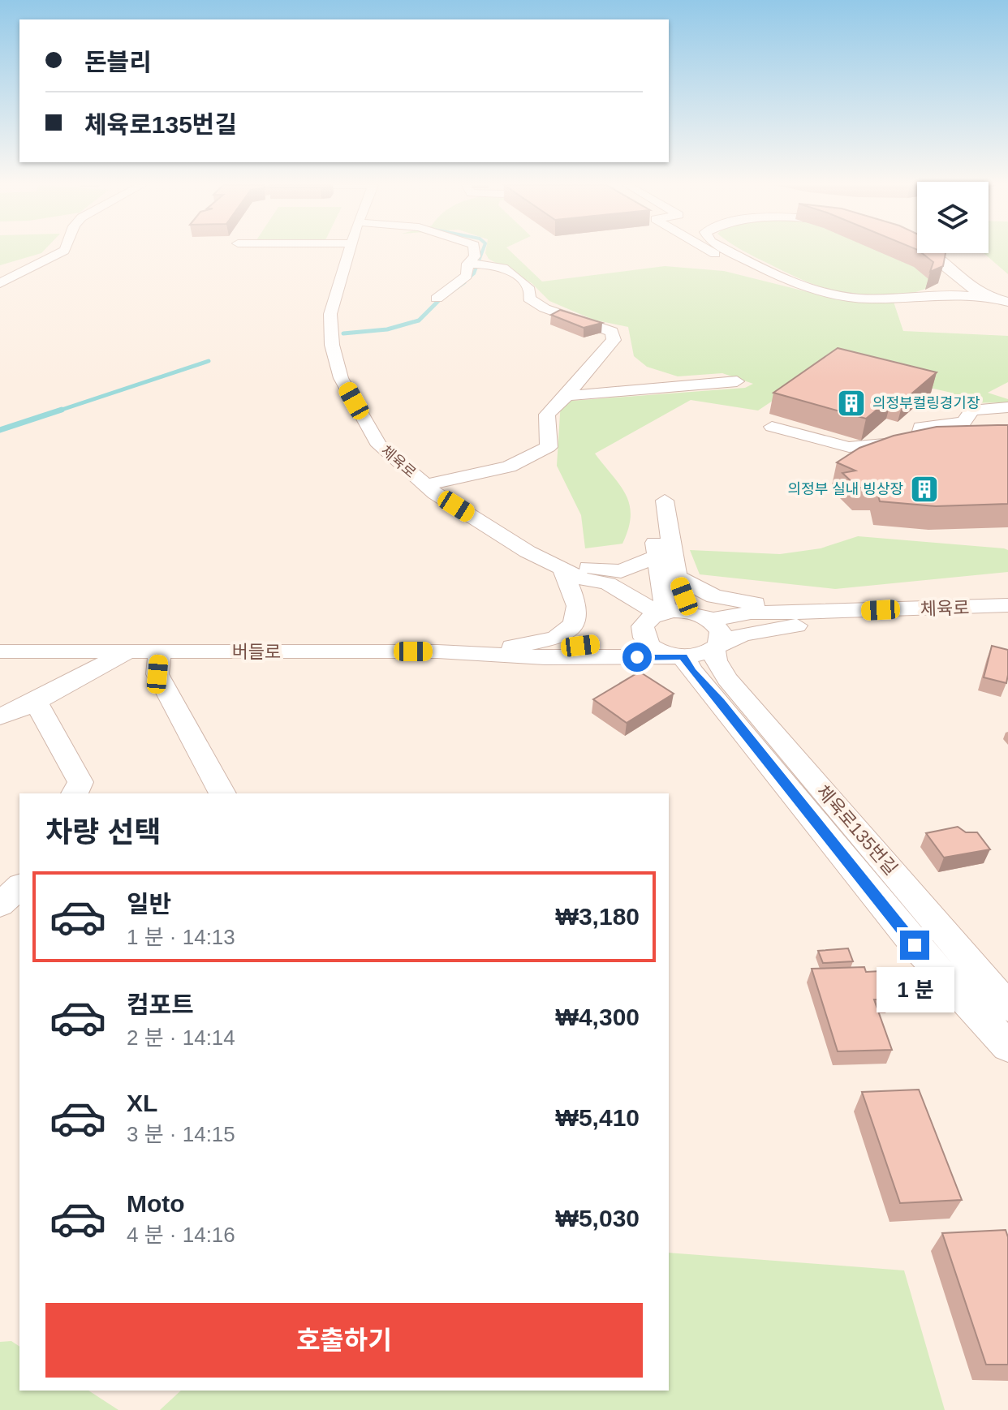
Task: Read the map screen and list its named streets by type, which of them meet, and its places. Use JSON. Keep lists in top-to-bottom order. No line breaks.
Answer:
{"streets":{"street":["체육로","버들로","체육로135번길"]},"crossings":[["체육로","체육로135번길"]],"places":{"building":["의정부컬링경기장","의정부 실내 빙상장"]},"page":{"banner":["돈블리","체육로135번길"],"heading":"차량 선택","list":[{"name":"일반","note":"1 분 · 14:13","value":"₩3,180"},{"name":"컴포트","note":"2 분 · 14:14","value":"₩4,300"},{"name":"XL","note":"3 분 · 14:15","value":"₩5,410"},{"name":"Moto","note":"4 분 · 14:16","value":"₩5,030"}],"bubble":"1 분","buttons":"호출하기"}}
